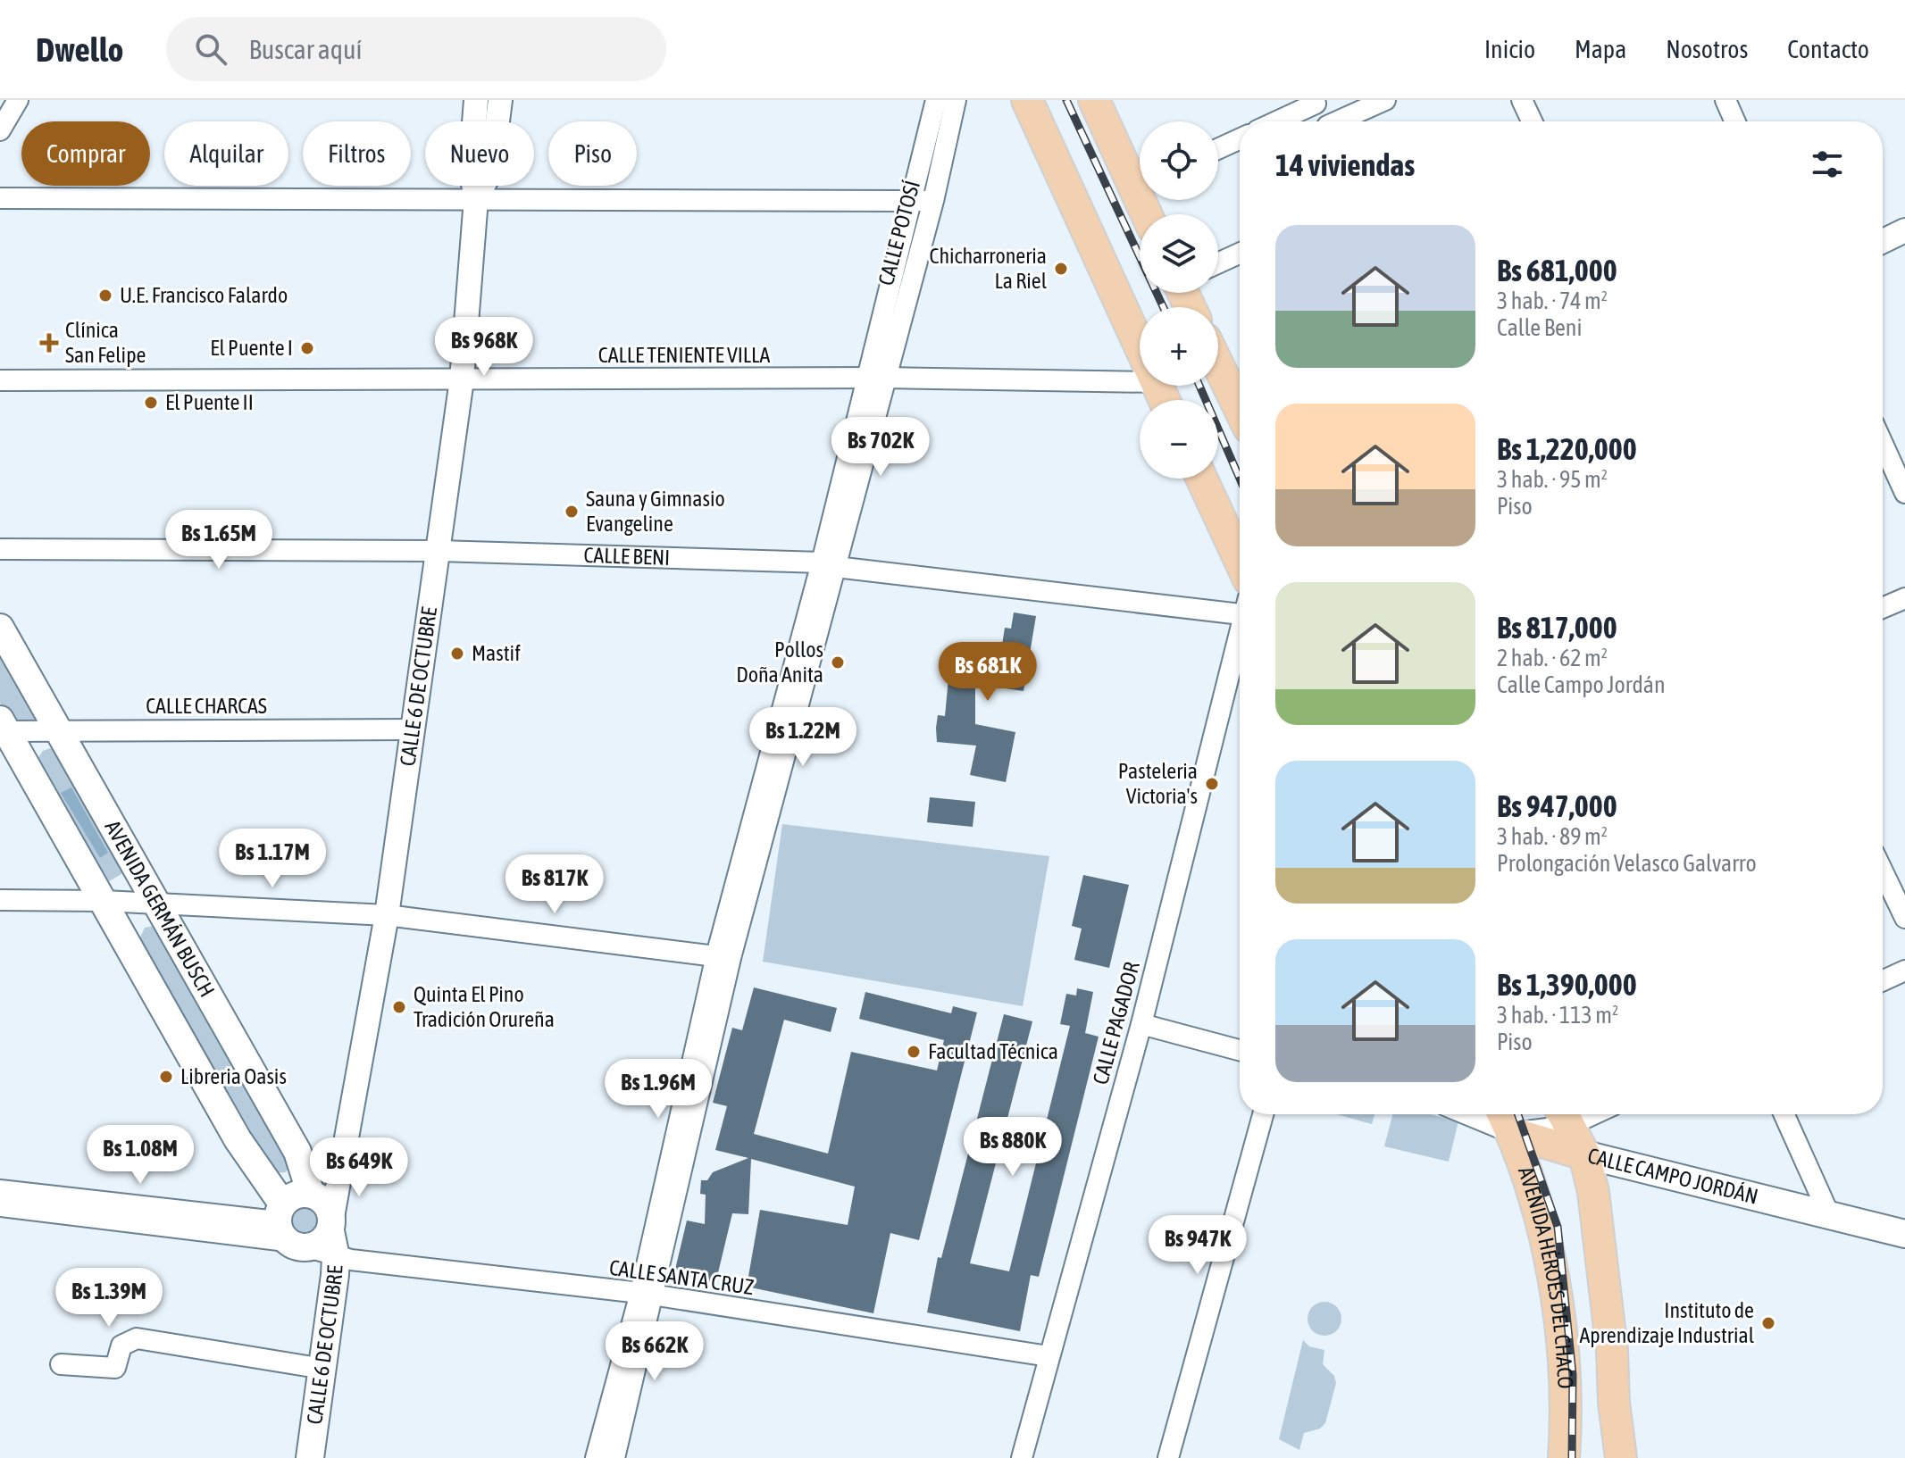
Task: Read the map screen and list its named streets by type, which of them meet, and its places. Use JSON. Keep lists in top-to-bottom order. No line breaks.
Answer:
{"streets":{"main road":["CALLE 6 DE OCTUBRE","AVENIDA GERMÁN BUSCH","CALLE CAMPO JORDÁN","AVENIDA HÉROES DEL CHACO"],"street":["CALLE POTOSÍ","CALLE TENIENTE VILLA","CALLE BENI","CALLE CHARCAS","CALLE PAGADOR","CALLE SANTA CRUZ"]},"crossings":[["CALLE POTOSÍ","CALLE TENIENTE VILLA"],["CALLE TENIENTE VILLA","CALLE 6 DE OCTUBRE"],["CALLE BENI","CALLE 6 DE OCTUBRE"],["CALLE 6 DE OCTUBRE","CALLE CHARCAS"],["CALLE 6 DE OCTUBRE","AVENIDA GERMÁN BUSCH"],["CALLE 6 DE OCTUBRE","CALLE SANTA CRUZ"],["CALLE CHARCAS","AVENIDA GERMÁN BUSCH"],["AVENIDA GERMÁN BUSCH","CALLE SANTA CRUZ"],["CALLE PAGADOR","CALLE SANTA CRUZ"],["CALLE CAMPO JORDÁN","AVENIDA HÉROES DEL CHACO"]],"places":{"other":["Chicharroneria La Riel","U.E. Francisco Falardo","El Puente I","El Puente II","Sauna y Gimnasio Evangeline","Mastif","Pollos Doña Anita","Pasteleria Victoria's","Quinta El Pino Tradición Orureña","Facultad Técnica","Libreria Oasis","Instituto de Aprendizaje Industrial"],"health":["Clínica San Felipe"]},"page":{"header":"Dwello","search":"Buscar aquí","nav":["Inicio","Mapa","Nosotros","Contacto"],"map_buttons":["+","−"],"chip":["Comprar","Alquilar","Filtros","Nuevo","Piso"],"heading":"14 viviendas","list":[{"name":"Bs 681,000","note":"3 hab. · 74 m² · Calle Beni"},{"name":"Bs 1,220,000","note":"3 hab. · 95 m² · Piso"},{"name":"Bs 817,000","note":"2 hab. · 62 m² · Calle Campo Jordán"},{"name":"Bs 947,000","note":"3 hab. · 89 m² · Prolongación Velasco Galvarro"},{"name":"Bs 1,390,000","note":"3 hab. · 113 m² · Piso"}],"price":["Bs 968K","Bs 702K","Bs 1.65M","Bs 681K","Bs 1.22M","Bs 1.17M","Bs 817K","Bs 1.96M","Bs 880K","Bs 1.08M","Bs 649K","Bs 947K","Bs 1.39M","Bs 662K"]}}
